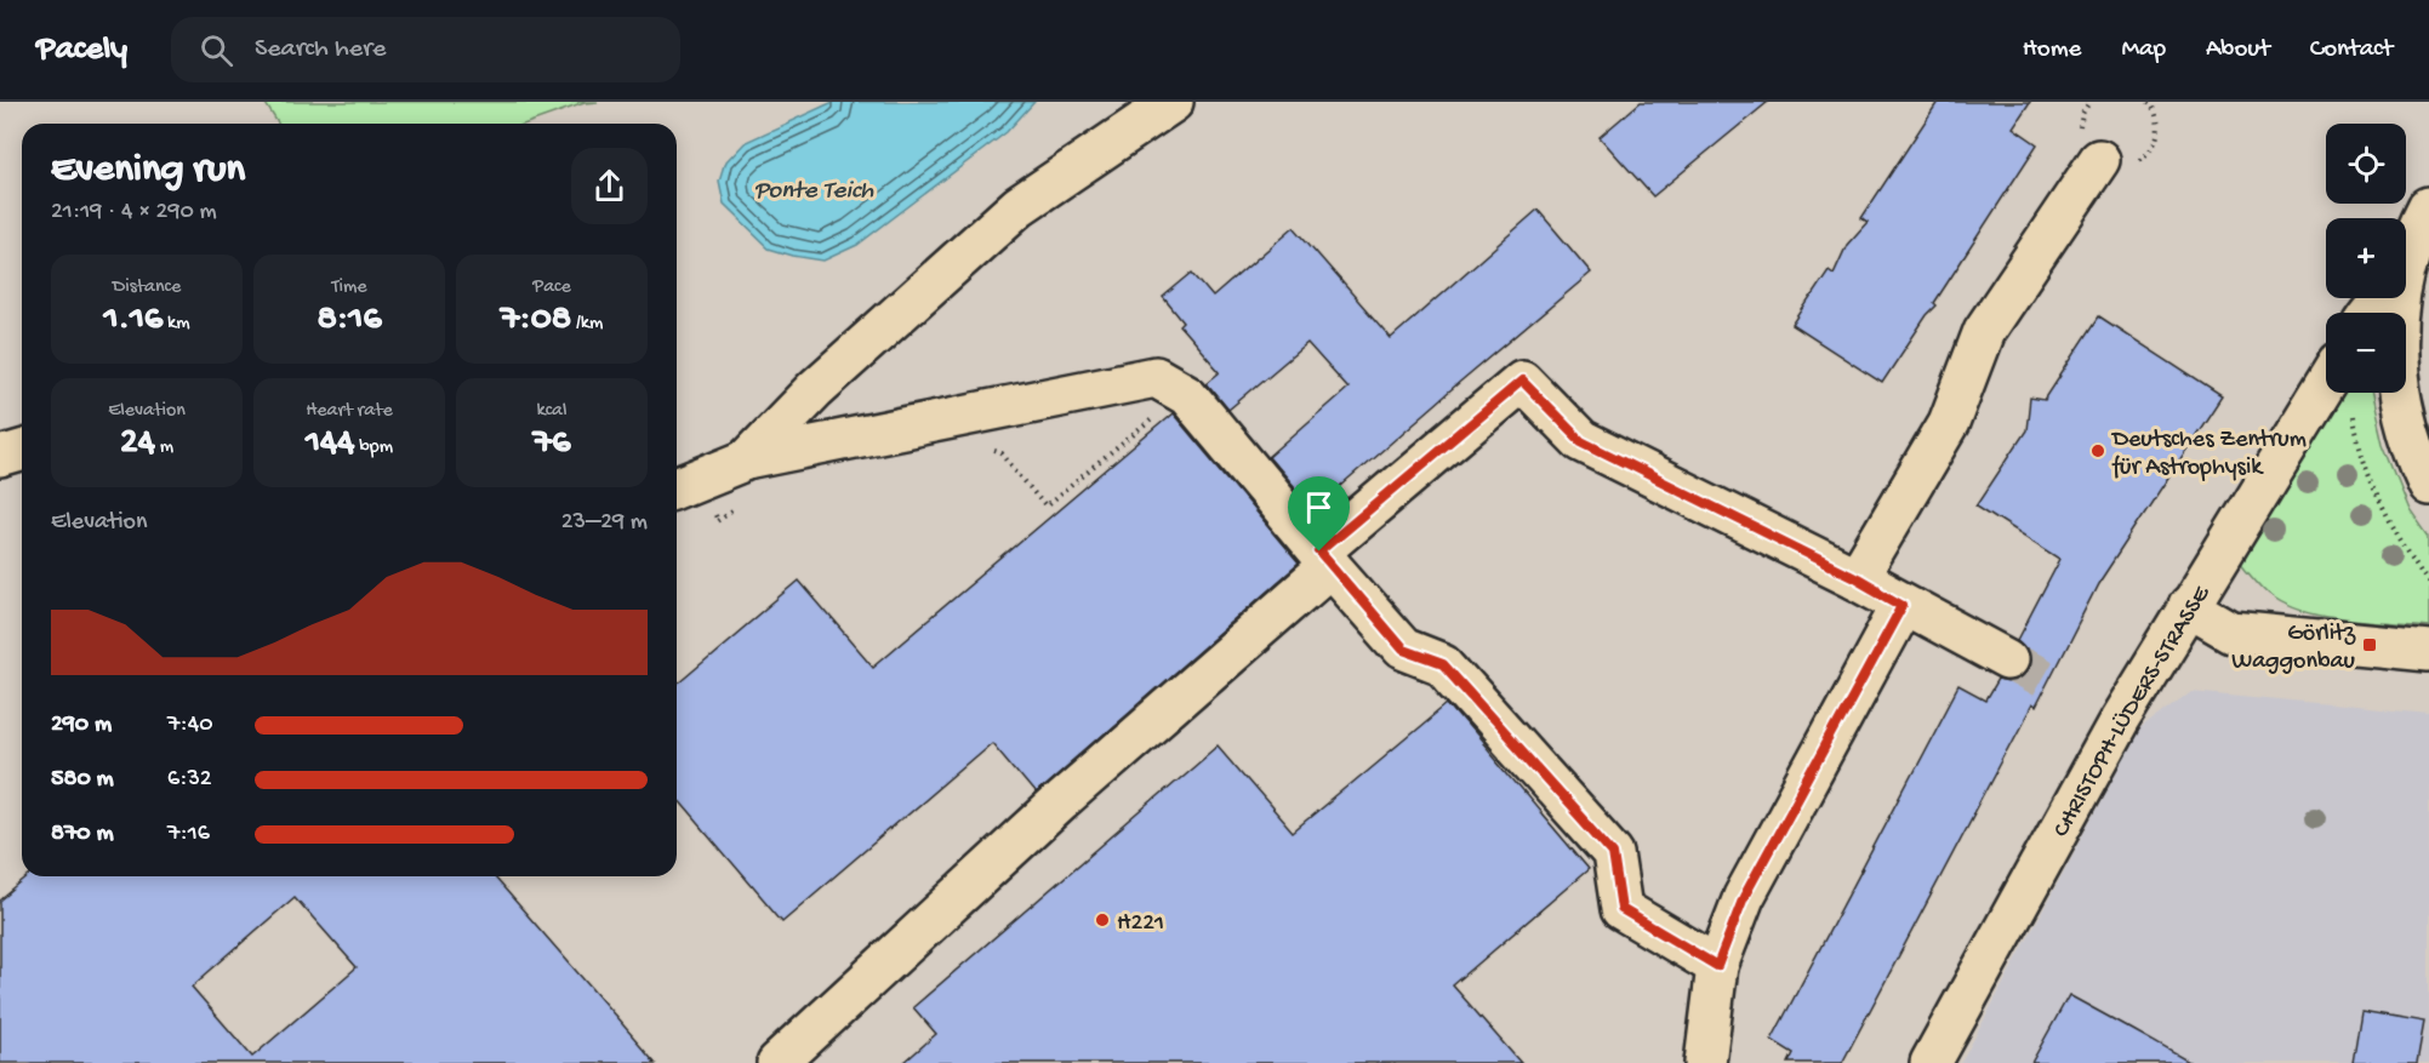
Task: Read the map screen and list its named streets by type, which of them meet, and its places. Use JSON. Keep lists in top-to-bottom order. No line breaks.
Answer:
{"streets":{"street":["CHRISTOPH-LÜDERS-STRASSE"]},"water":["Ponte Teich"],"places":{"other":["Deutsches Zentrum für Astrophysik","H221"],"transit":["Görlitz Waggonbau"]},"page":{"header":"Pacely","search":"Search here","nav":["Home","Map","About","Contact"],"map_buttons":["+","−"],"heading":["Evening run","21:19 · 4 × 290 m"],"stats":[["Distance","1.16 km"],["Time","8:16"],["Pace","7:08 /km"],["Elevation","24 m"],["Heart rate","144 bpm"],["kcal","76"]],"chart":["Elevation","23–29 m"],"list":[{"name":"290 m","note":"7:40"},{"name":"580 m","note":"6:32"},{"name":"870 m","note":"7:16"}]}}
